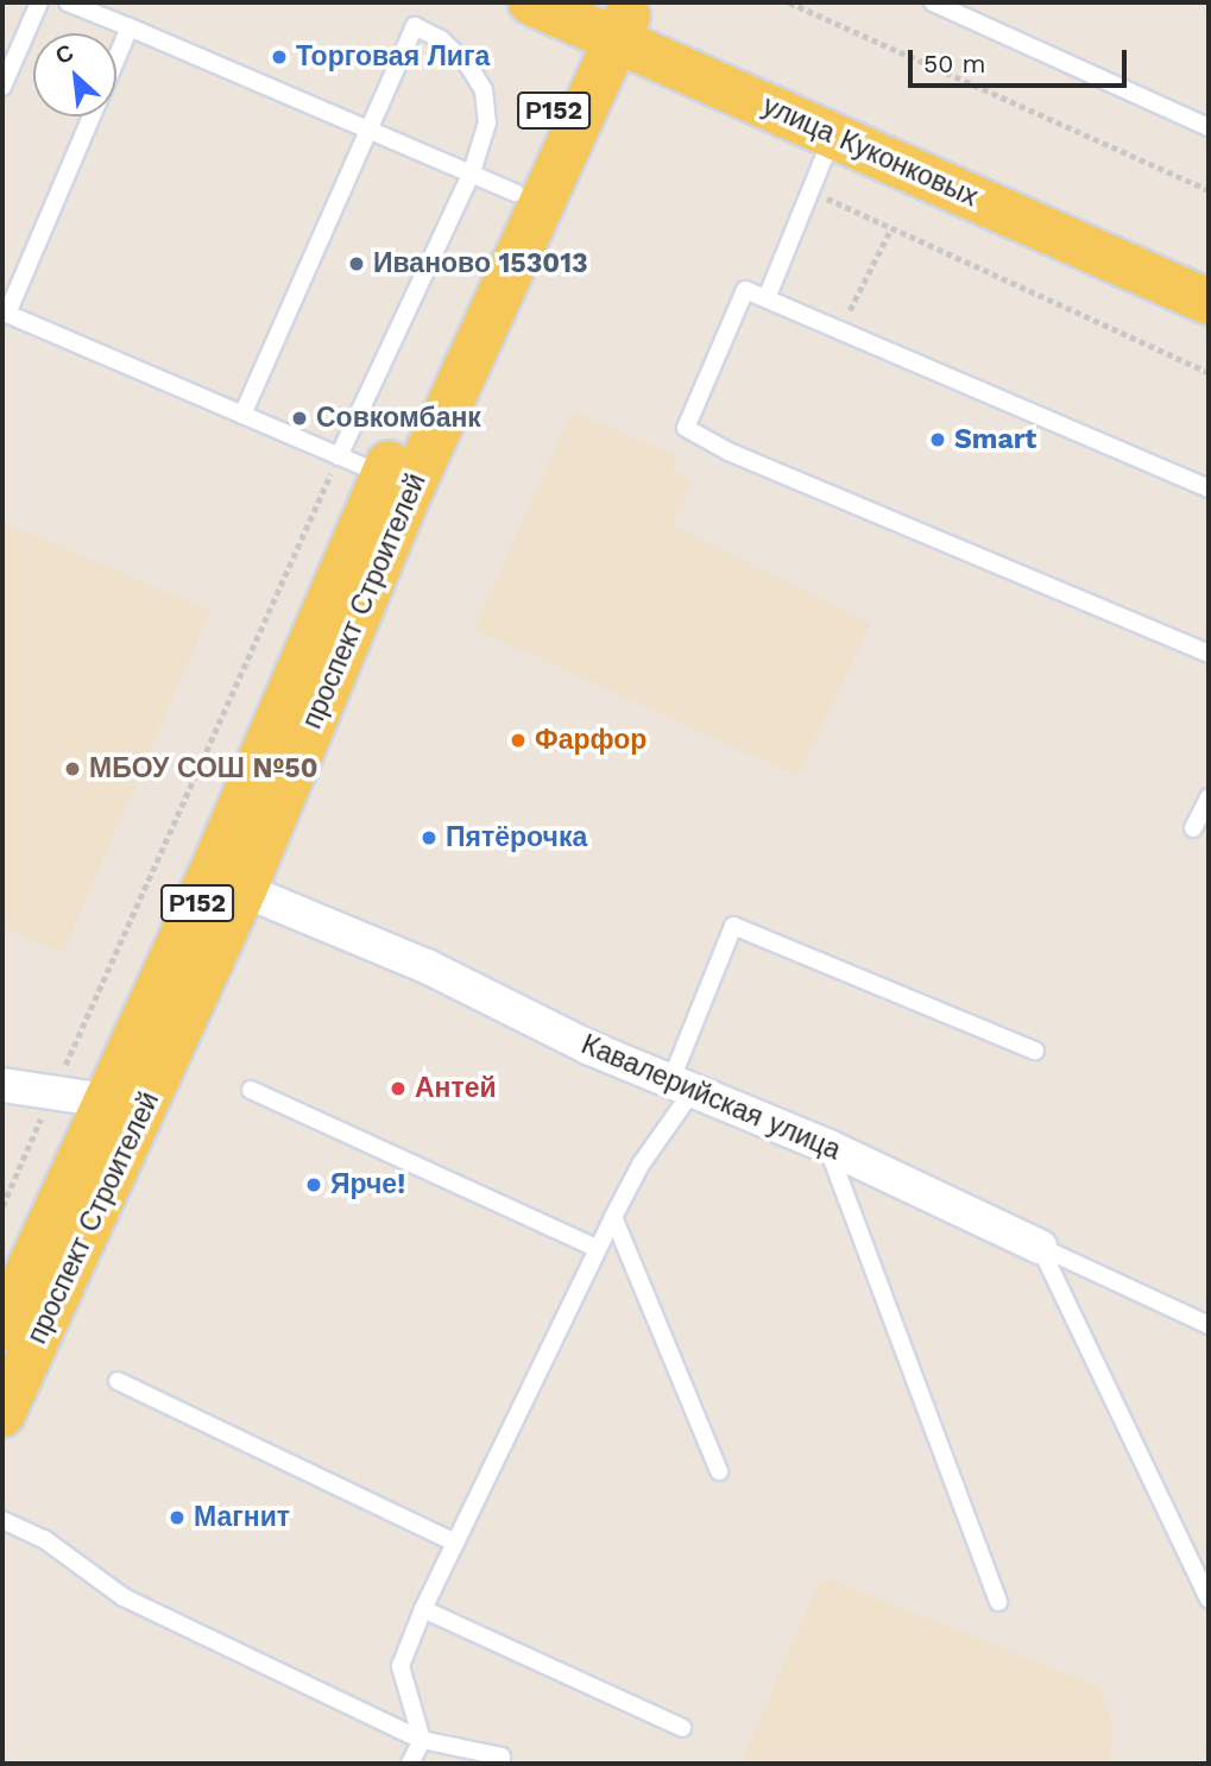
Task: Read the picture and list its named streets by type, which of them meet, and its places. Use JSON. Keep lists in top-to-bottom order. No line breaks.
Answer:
{"streets":{"main road":["Р152","улица Куконковых","проспект Строителей"],"street":["Кавалерийская улица"]},"crossings":[["улица Куконковых","проспект Строителей"],["проспект Строителей","Кавалерийская улица"]],"places":["Торговая Лига","Иваново 153013","Совкомбанк","Smart","Фарфор","МБОУ СОШ №50","Пятёрочка","Антей","Ярче!","Магнит"],"scale_bar":"50 m","north":"top left"}
